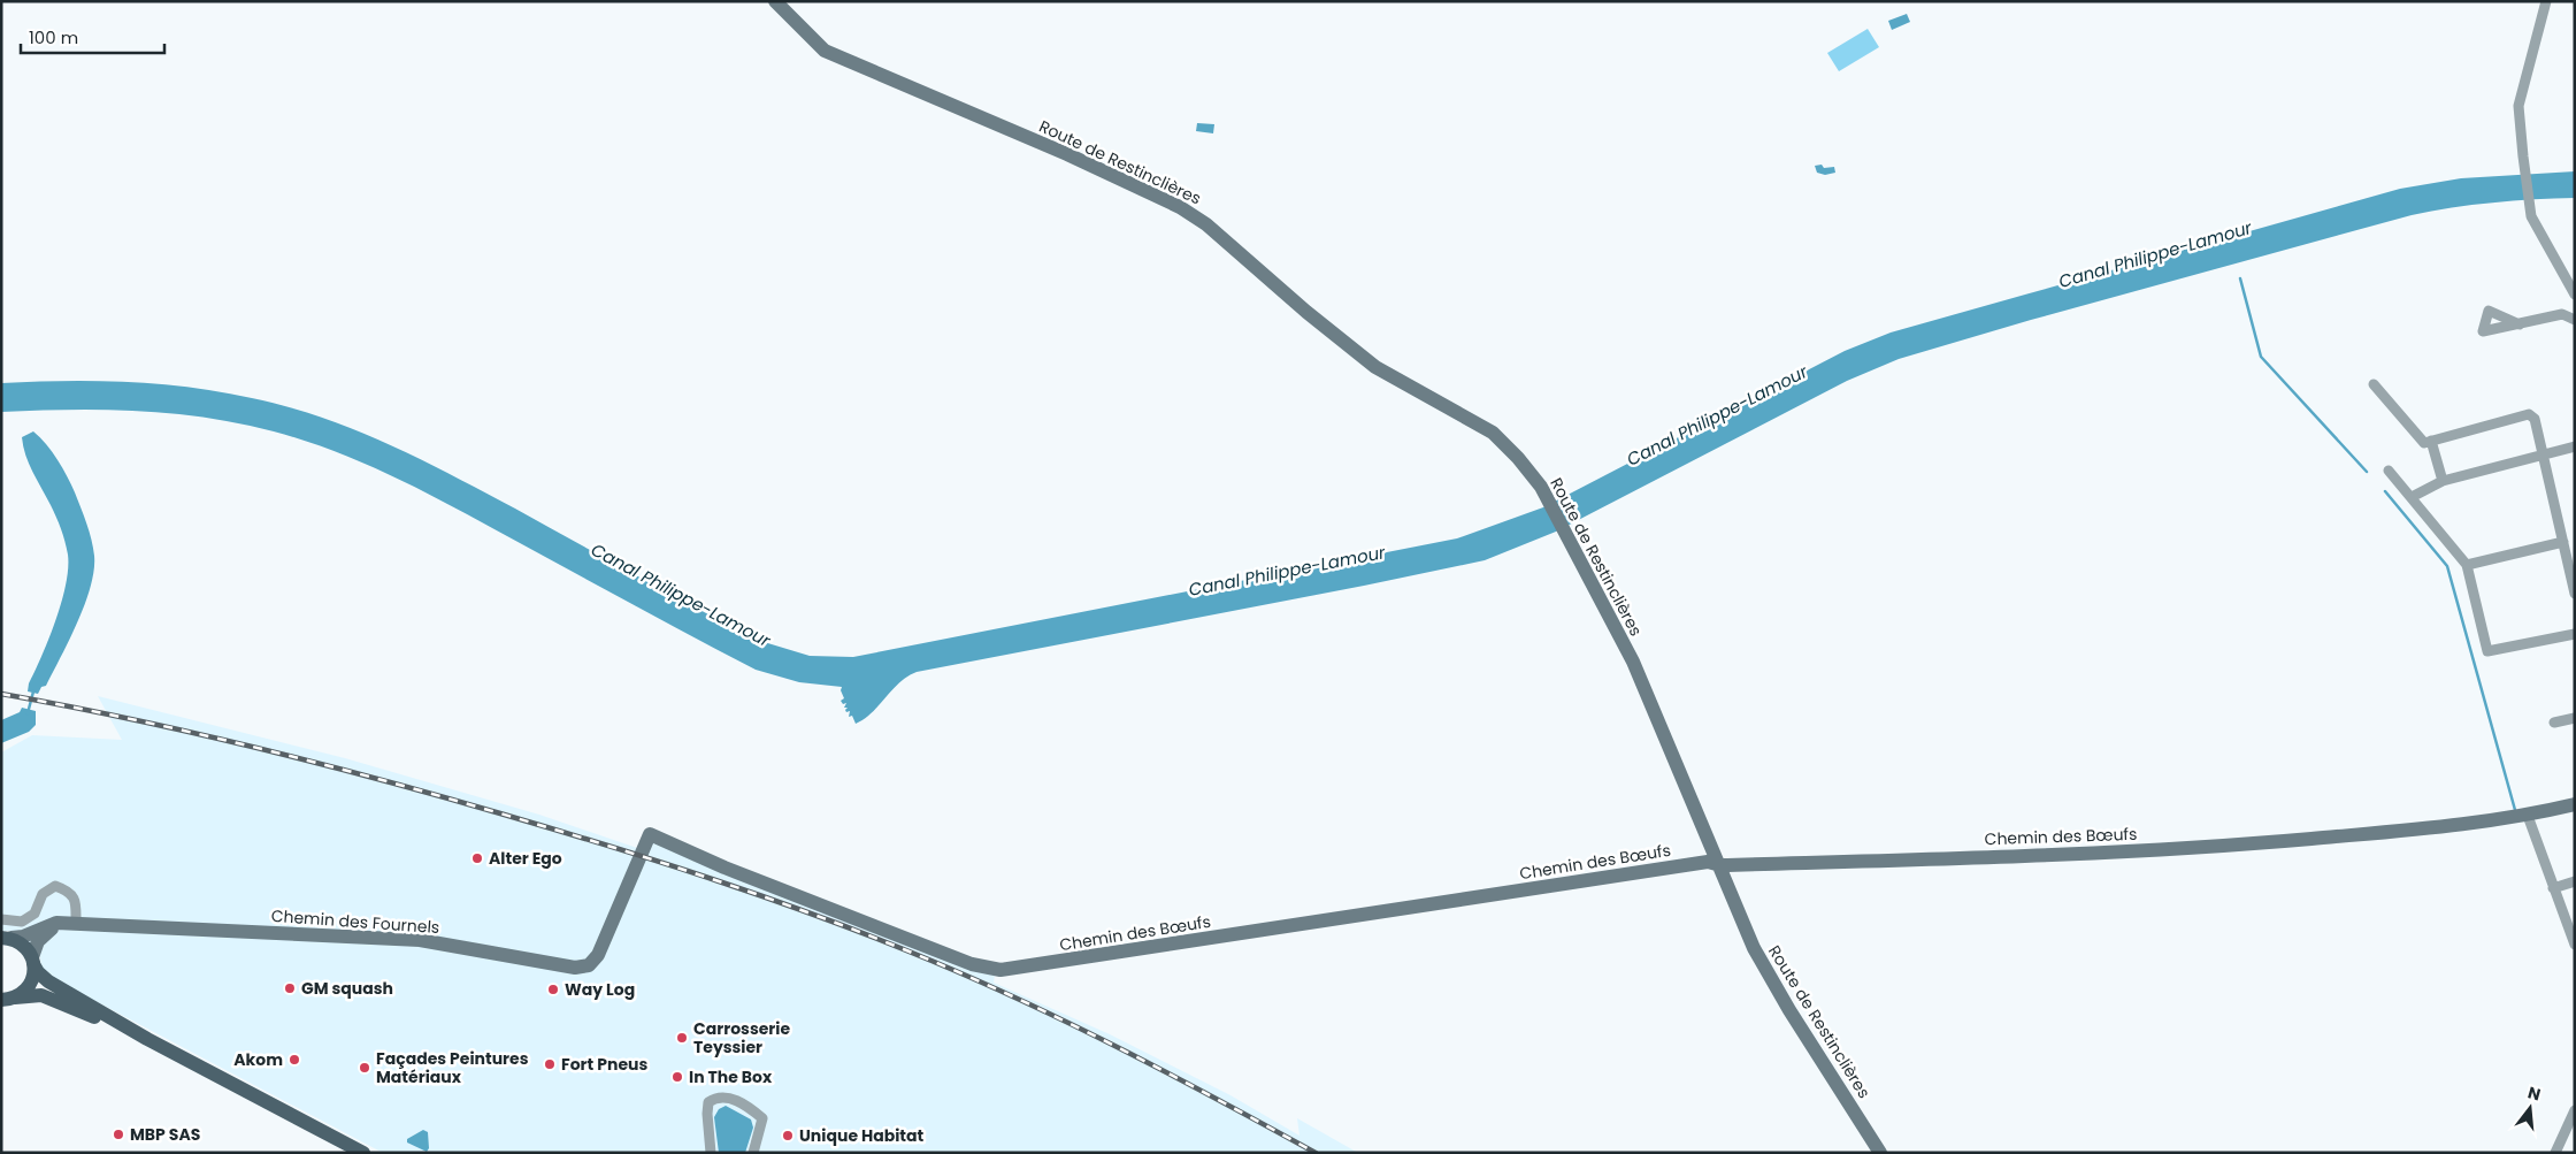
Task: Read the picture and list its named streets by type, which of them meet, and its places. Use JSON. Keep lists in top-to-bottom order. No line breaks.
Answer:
{"streets":{"street":["Route de Restinclières","Chemin des Bœufs","Chemin des Fournels"]},"crossings":[["Route de Restinclières","Chemin des Bœufs"],["Chemin des Bœufs","Chemin des Fournels"]],"water":["Canal Philippe-Lamour"],"places":["Alter Ego","GM squash","Way Log","Carrosserie Teyssier","Akom","Fort Pneus","Façades Peintures Matériaux","In The Box","MBP SAS","Unique Habitat"],"scale_bar":"100 m","north":"top"}
